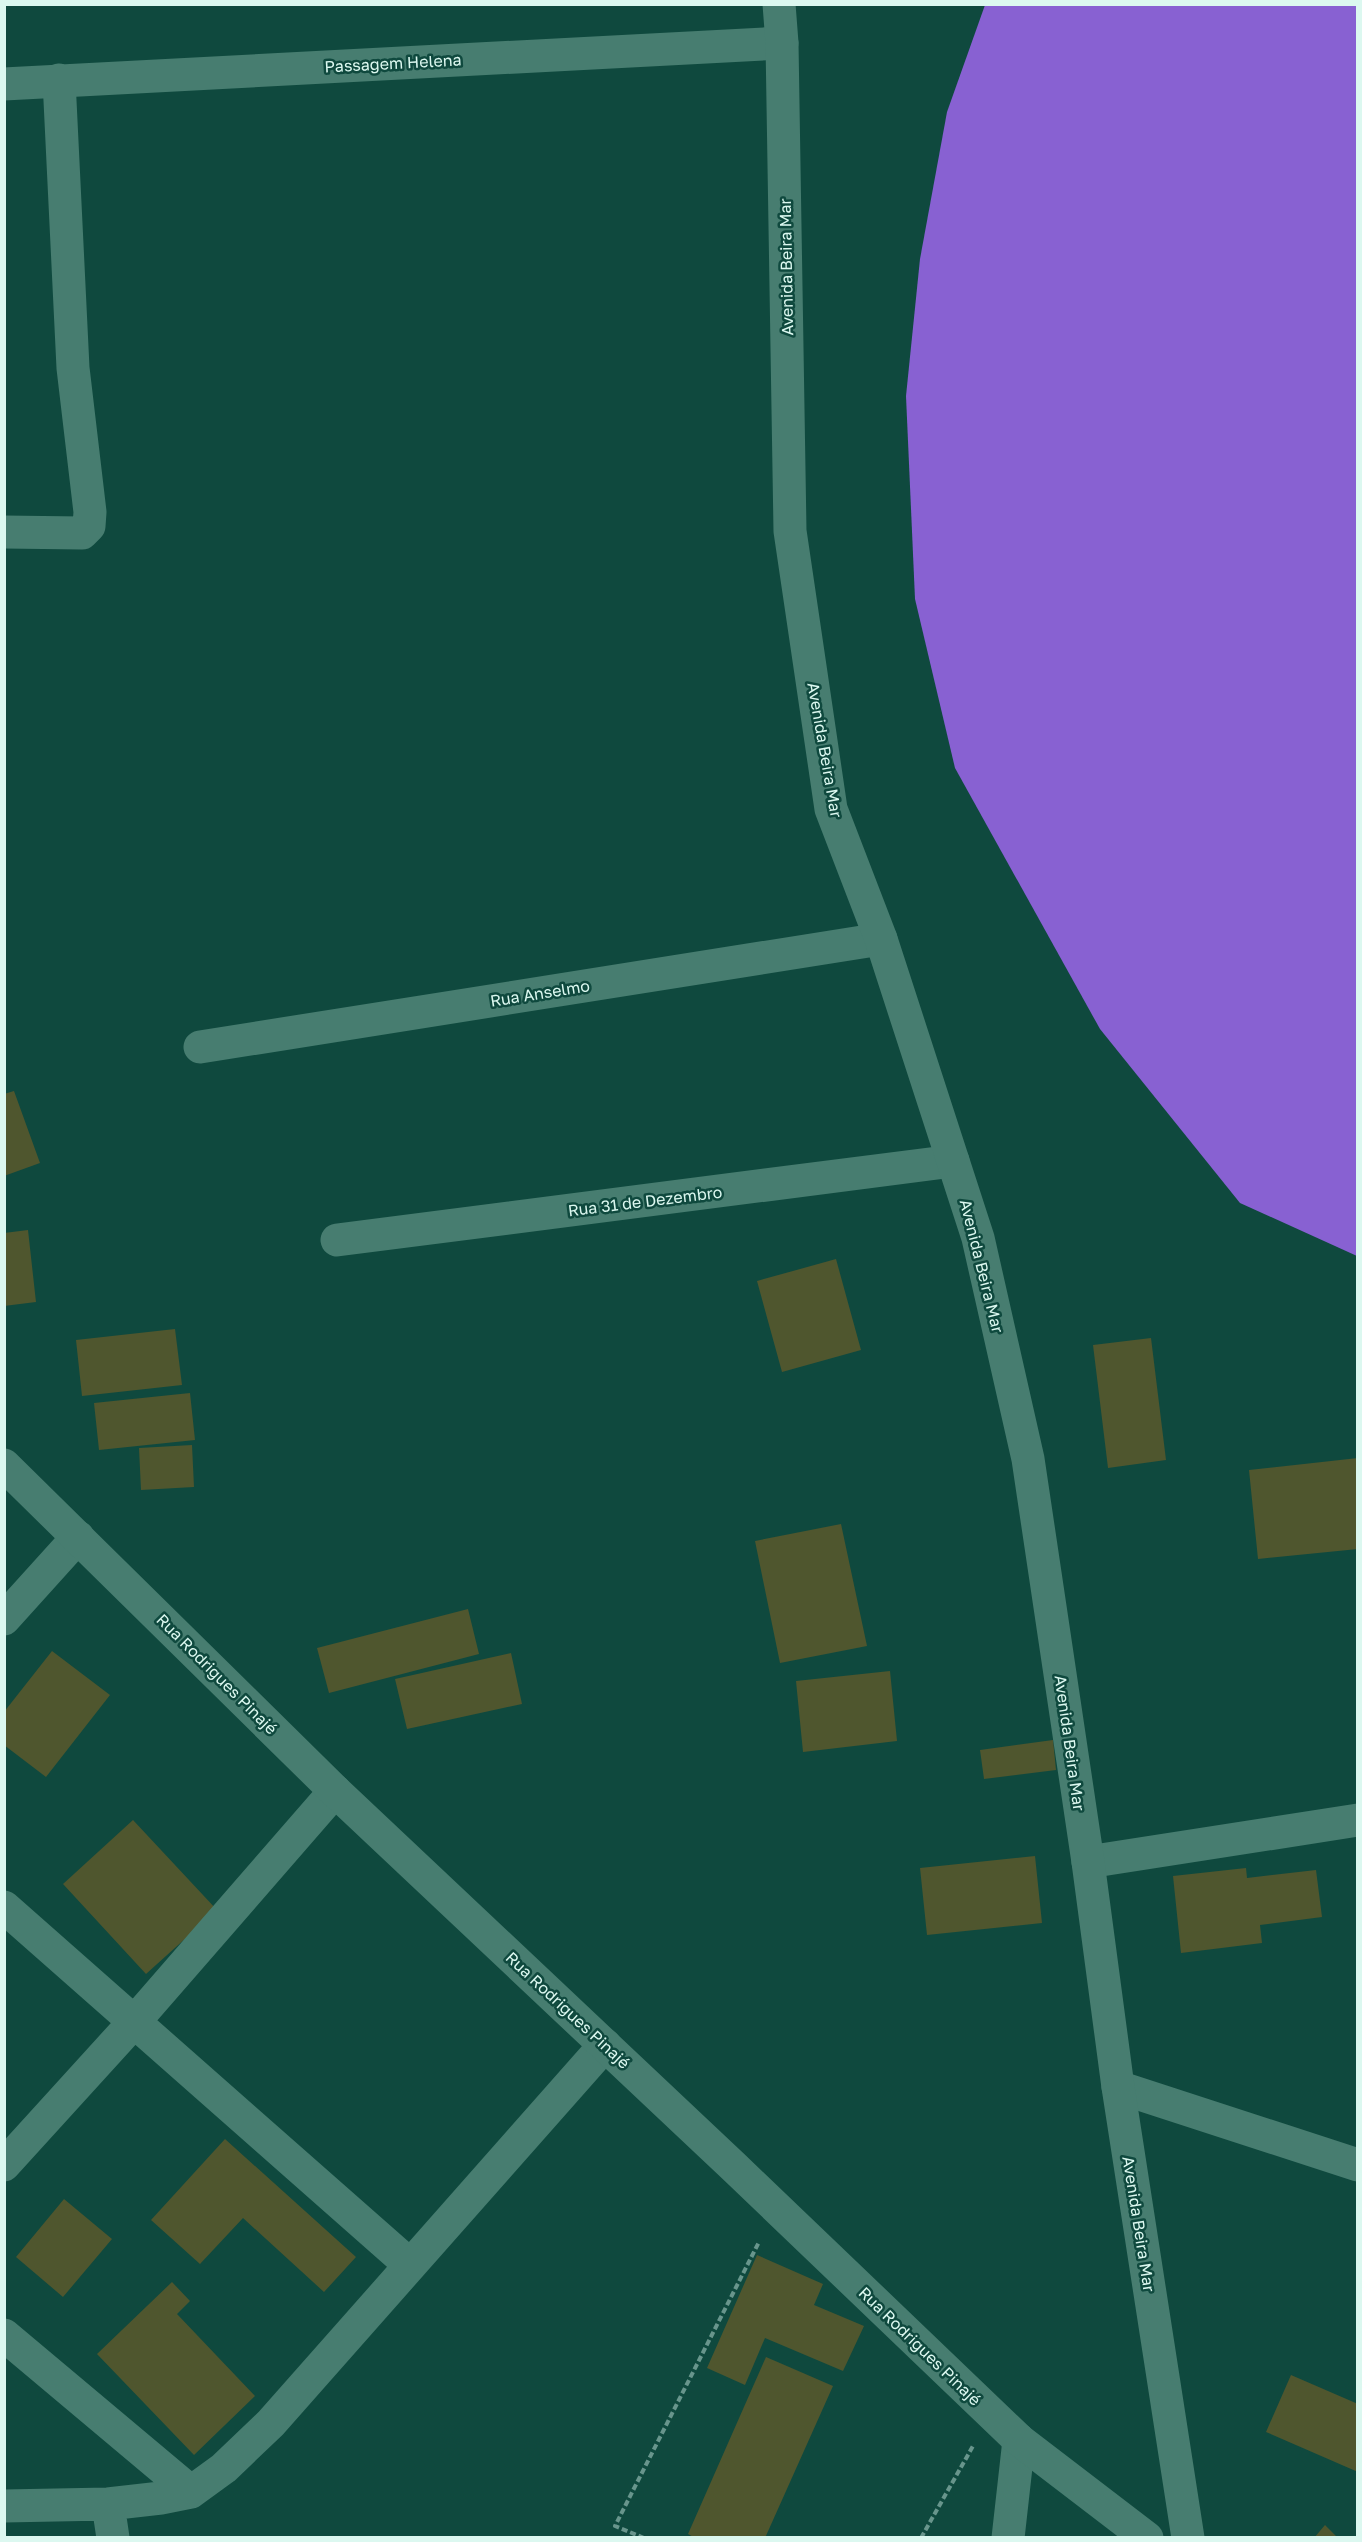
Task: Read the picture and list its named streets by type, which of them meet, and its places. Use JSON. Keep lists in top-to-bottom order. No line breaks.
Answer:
{"streets":{"street":["Passagem Helena","Avenida Beira Mar","Rua Anselmo","Rua 31 de Dezembro","Rua Rodrigues Pinajé"]},"crossings":[["Passagem Helena","Avenida Beira Mar"],["Avenida Beira Mar","Rua Anselmo"],["Avenida Beira Mar","Rua 31 de Dezembro"]]}
